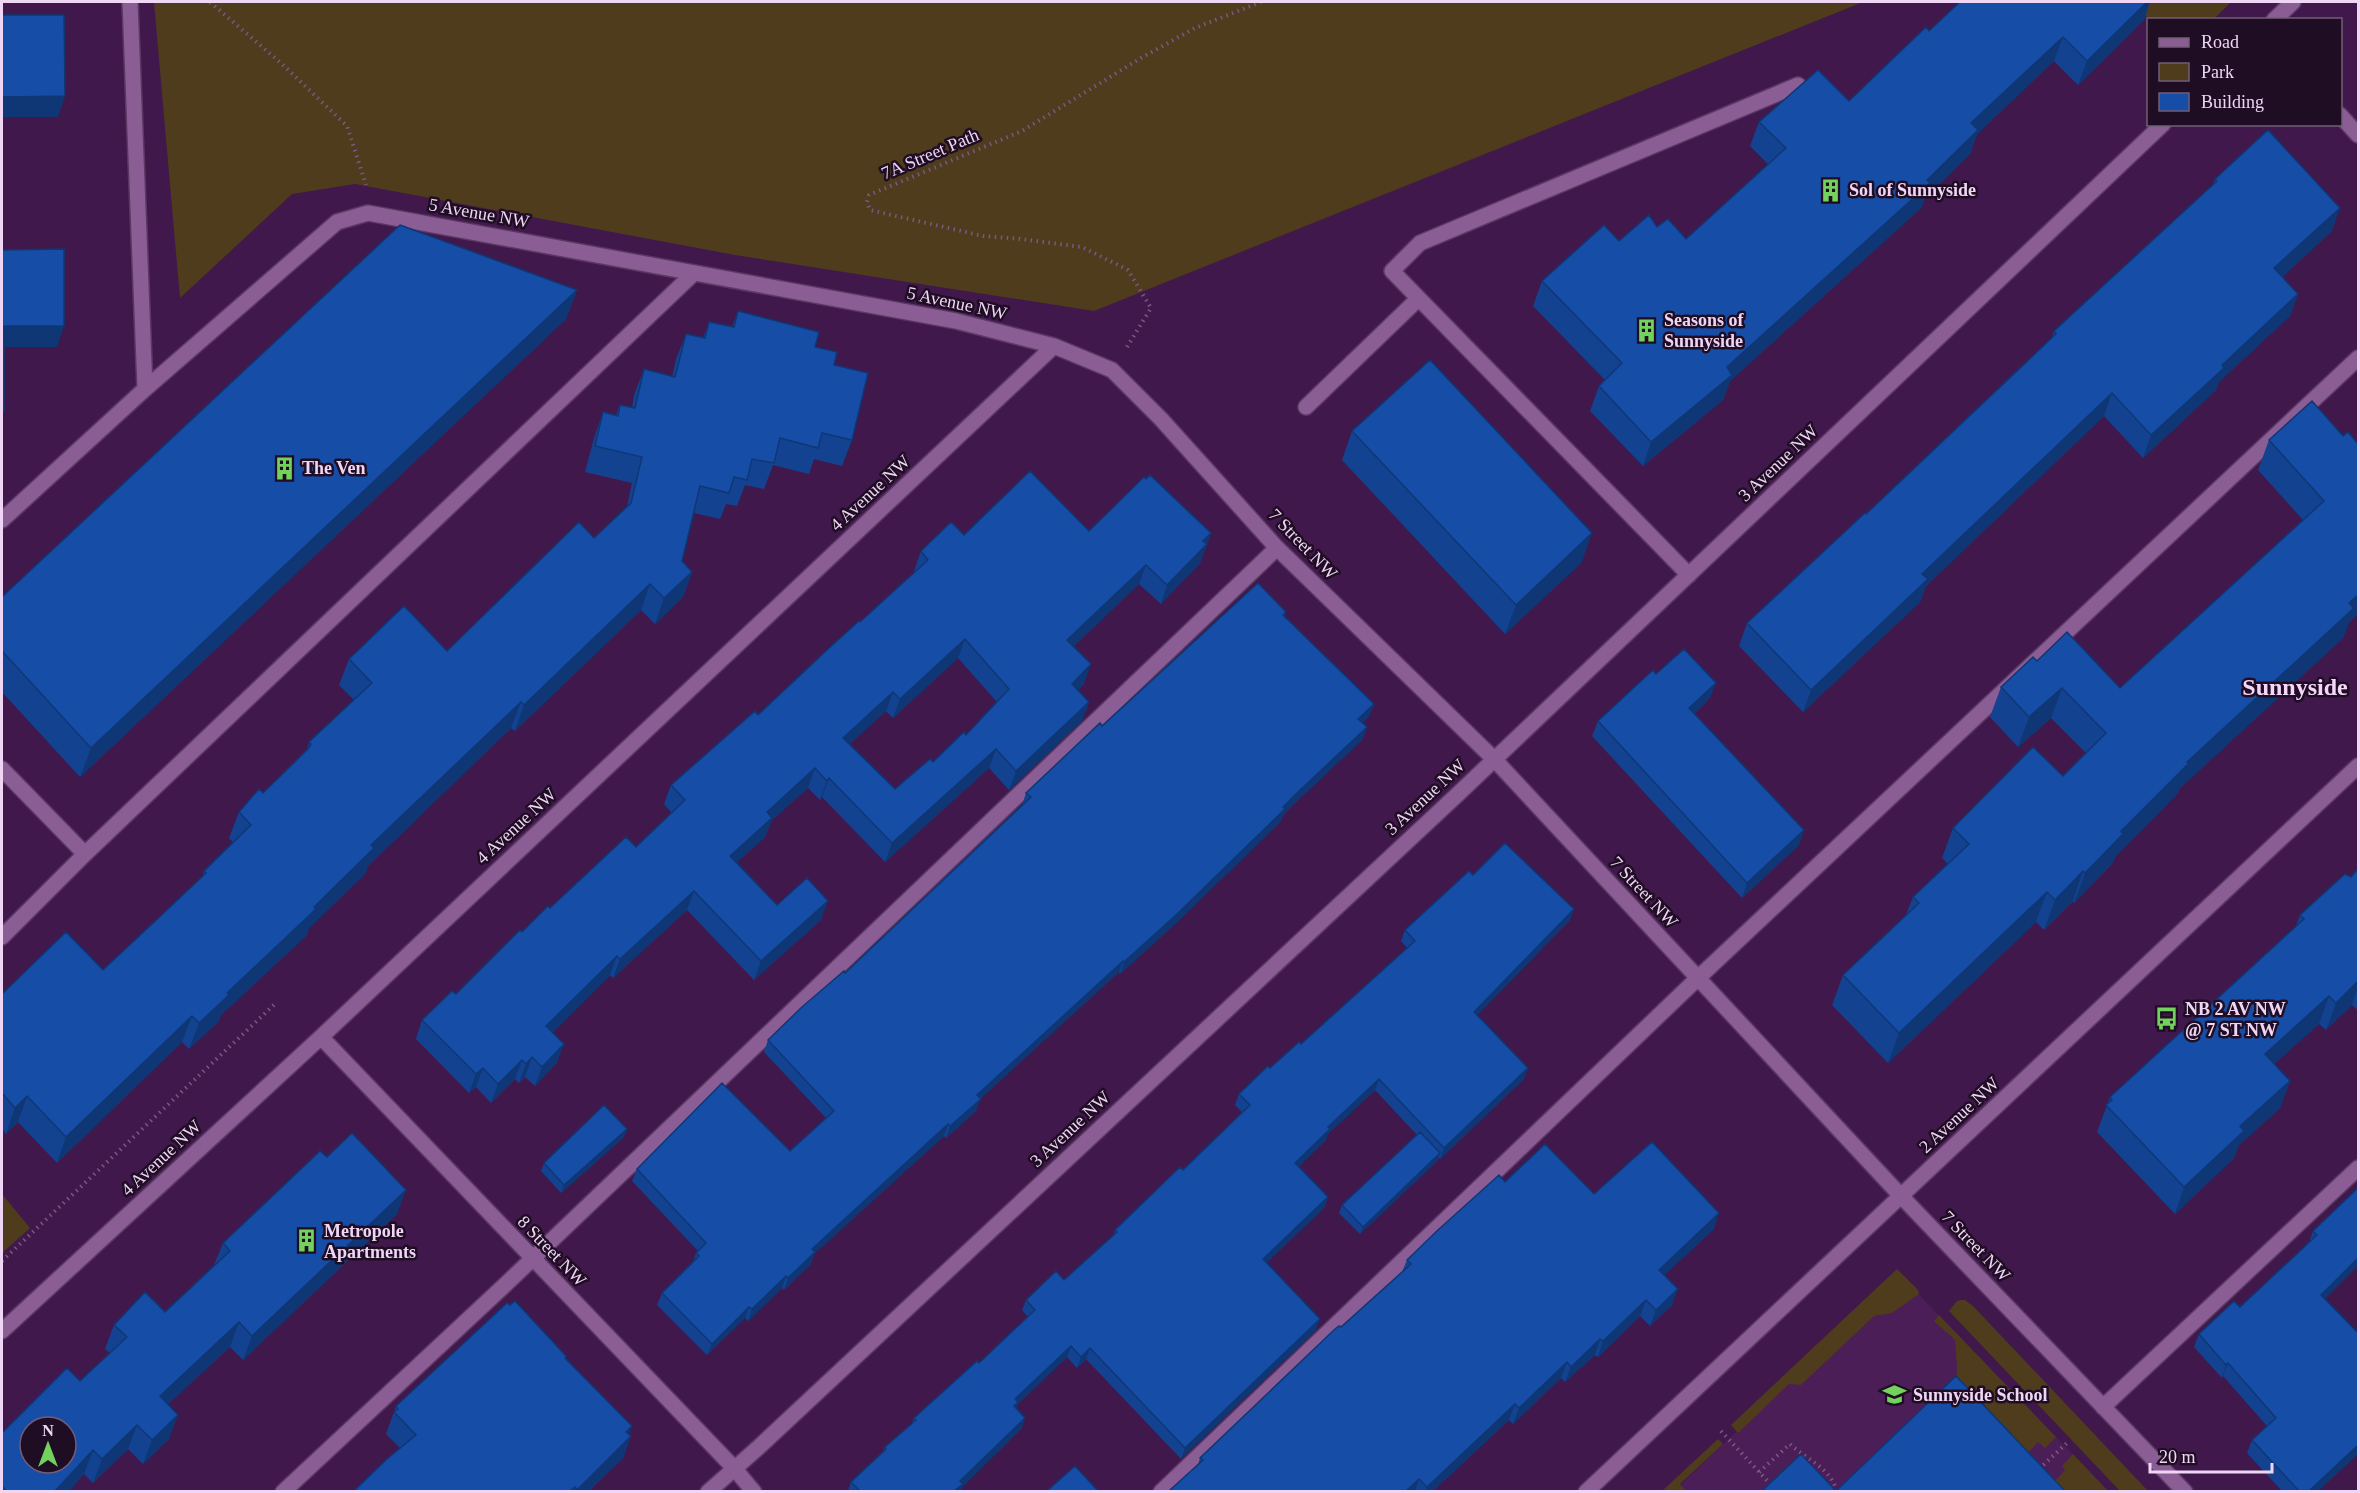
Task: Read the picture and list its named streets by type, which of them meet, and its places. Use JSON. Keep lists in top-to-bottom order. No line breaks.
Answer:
{"streets":{"street":["5 Avenue NW","3 Avenue NW","4 Avenue NW","7 Street NW","2 Avenue NW","8 Street NW"],"path":["7A Street Path"]},"crossings":[["7A Street Path","7 Street NW"],["5 Avenue NW","4 Avenue NW"],["5 Avenue NW","7 Street NW"],["3 Avenue NW","7 Street NW"],["3 Avenue NW","8 Street NW"],["4 Avenue NW","7 Street NW"],["4 Avenue NW","8 Street NW"],["7 Street NW","2 Avenue NW"]],"districts":["Sunnyside"],"places":{"building":["Sol of Sunnyside","Seasons of Sunnyside","The Ven","Metropole Apartments"],"bus stop":["NB 2 AV NW @ 7 ST NW"],"school or university":["Sunnyside School"]},"legend":["Road","Park","Building"],"scale_bar":"20 m","north":"top"}
